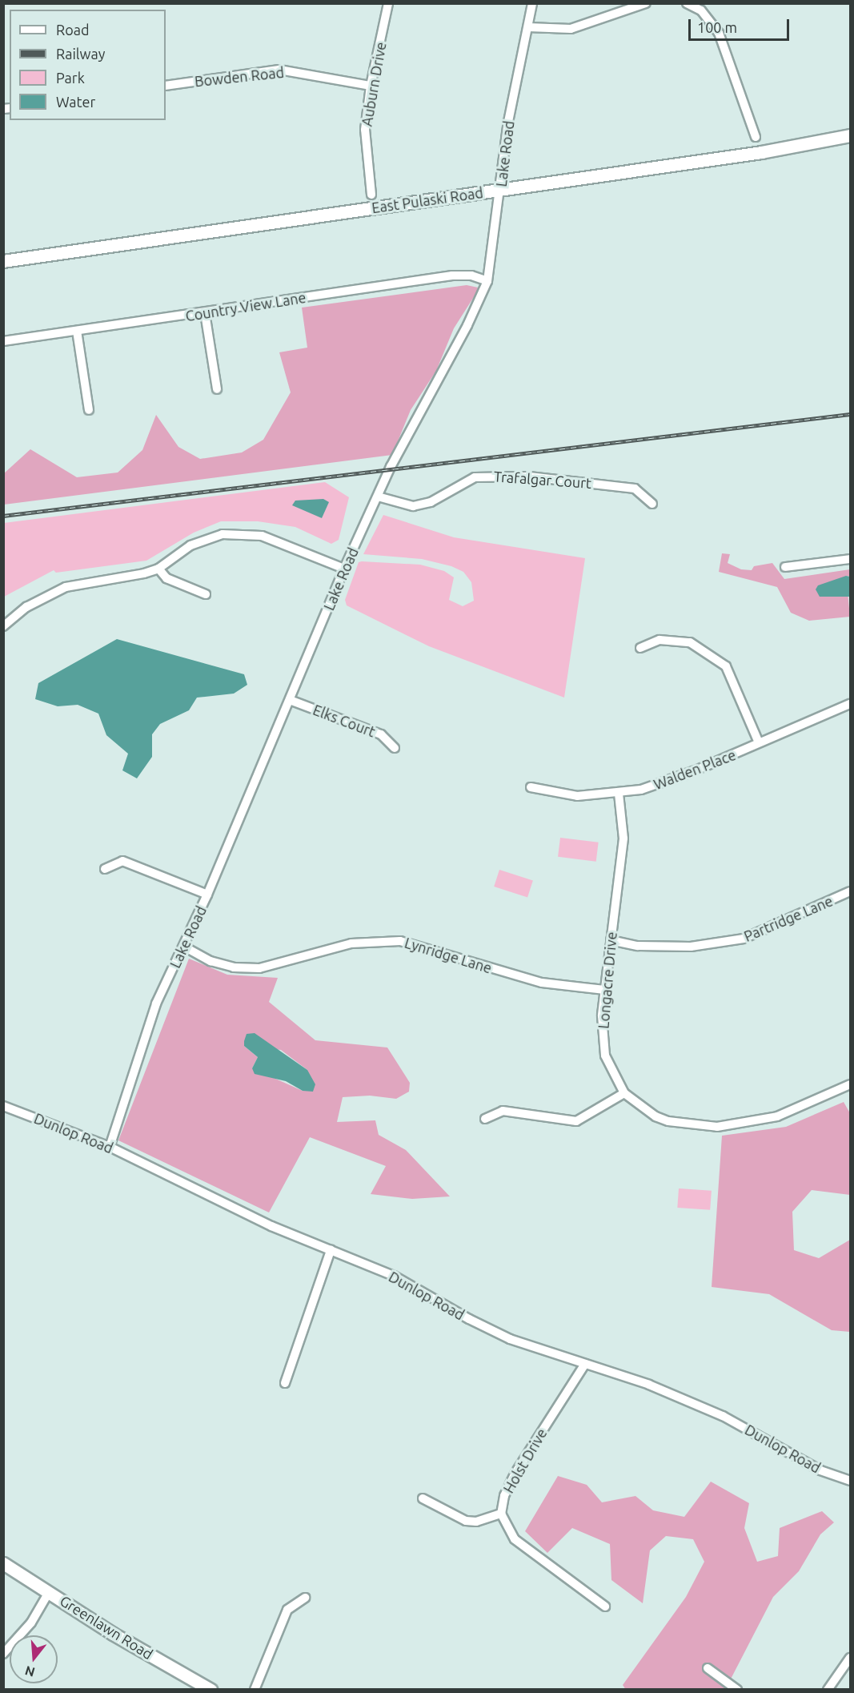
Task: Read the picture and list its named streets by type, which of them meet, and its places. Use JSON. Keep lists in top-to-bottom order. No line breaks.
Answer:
{"streets":{"main road":["East Pulaski Road","Greenlawn Road"],"street":["Bowden Road","Auburn Drive","Lake Road","Country View Lane","Trafalgar Court","Elks Court","Walden Place","Partridge Lane","Lynridge Lane","Longacre Drive","Dunlop Road","Holst Drive"]},"crossings":[["Bowden Road","Auburn Drive"],["Lake Road","East Pulaski Road"],["Lake Road","Country View Lane"],["Lake Road","Trafalgar Court"],["Lake Road","Elks Court"],["Lake Road","Lynridge Lane"],["Lake Road","Dunlop Road"],["Walden Place","Longacre Drive"],["Partridge Lane","Longacre Drive"],["Lynridge Lane","Longacre Drive"],["Dunlop Road","Holst Drive"]],"legend":["Road","Railway","Park","Water"],"scale_bar":"100 m","north":"bottom"}
